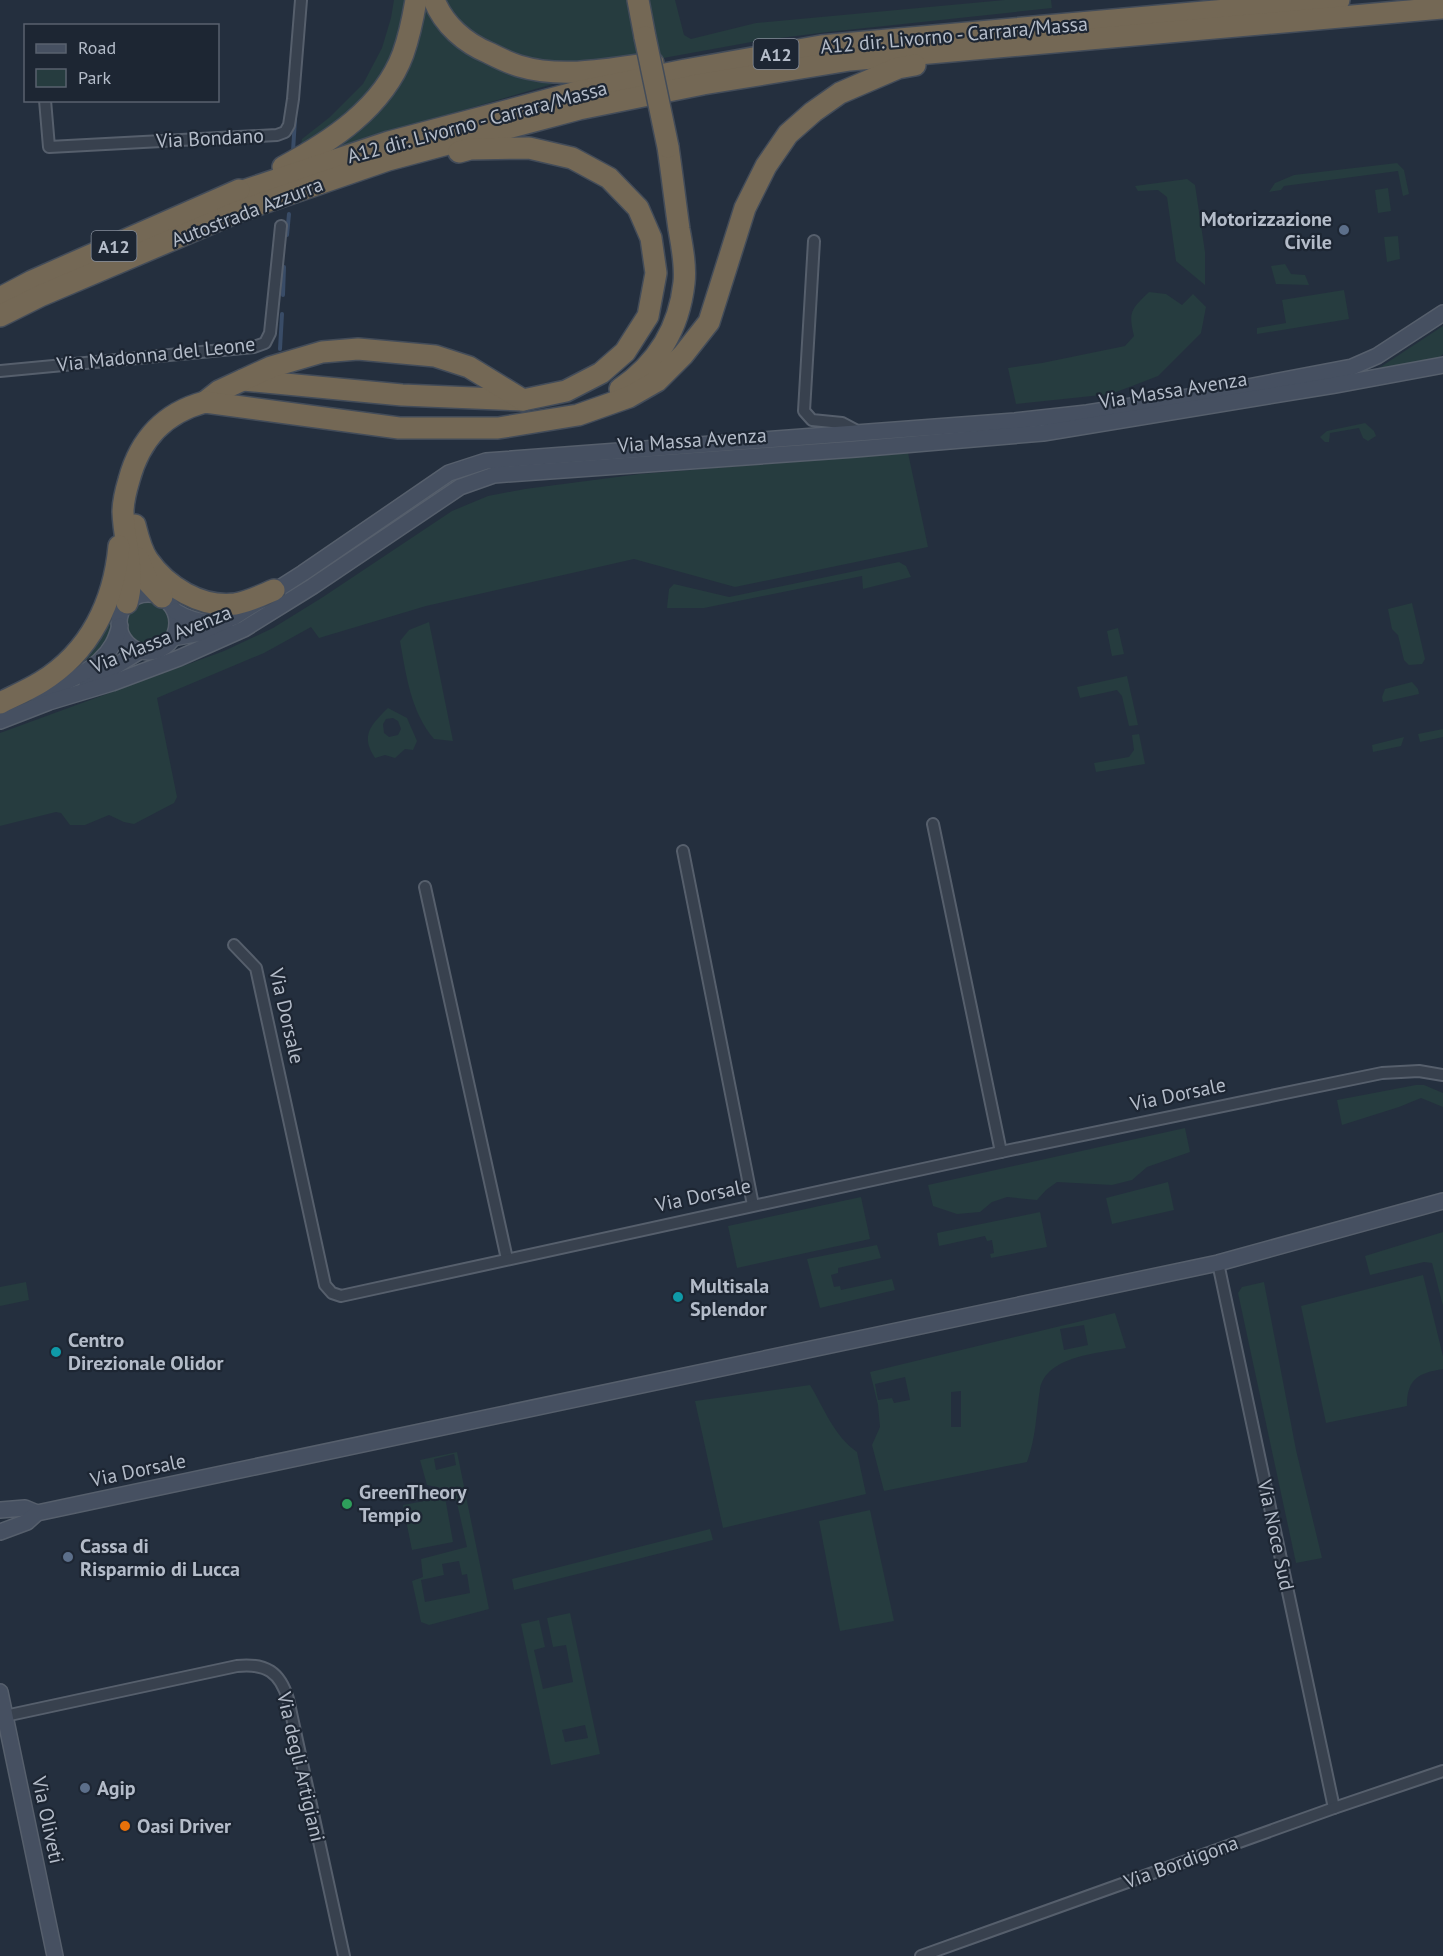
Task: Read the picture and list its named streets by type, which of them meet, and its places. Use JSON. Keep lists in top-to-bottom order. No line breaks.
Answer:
{"streets":{"highway":["A12 dir. Livorno - Carrara/Massa","A12","Autostrada Azzurra"],"main road":["Via Massa Avenza","Via Dorsale","Via Oliveti"],"street":["Via Bondano","Via Madonna del Leone","Via Noce Sud","Via degli Artigiani","Via Bordigona"]},"crossings":[["A12 dir. Livorno - Carrara/Massa","Autostrada Azzurra"],["A12","Autostrada Azzurra"],["Via Dorsale","Via Noce Sud"],["Via Noce Sud","Via Bordigona"],["Via degli Artigiani","Via Oliveti"]],"places":["Motorizzazione Civile","Multisala Splendor","Centro Direzionale Olidor","GreenTheory Tempio","Cassa di Risparmio di Lucca","Agip","Oasi Driver"],"legend":["Road","Park"]}
